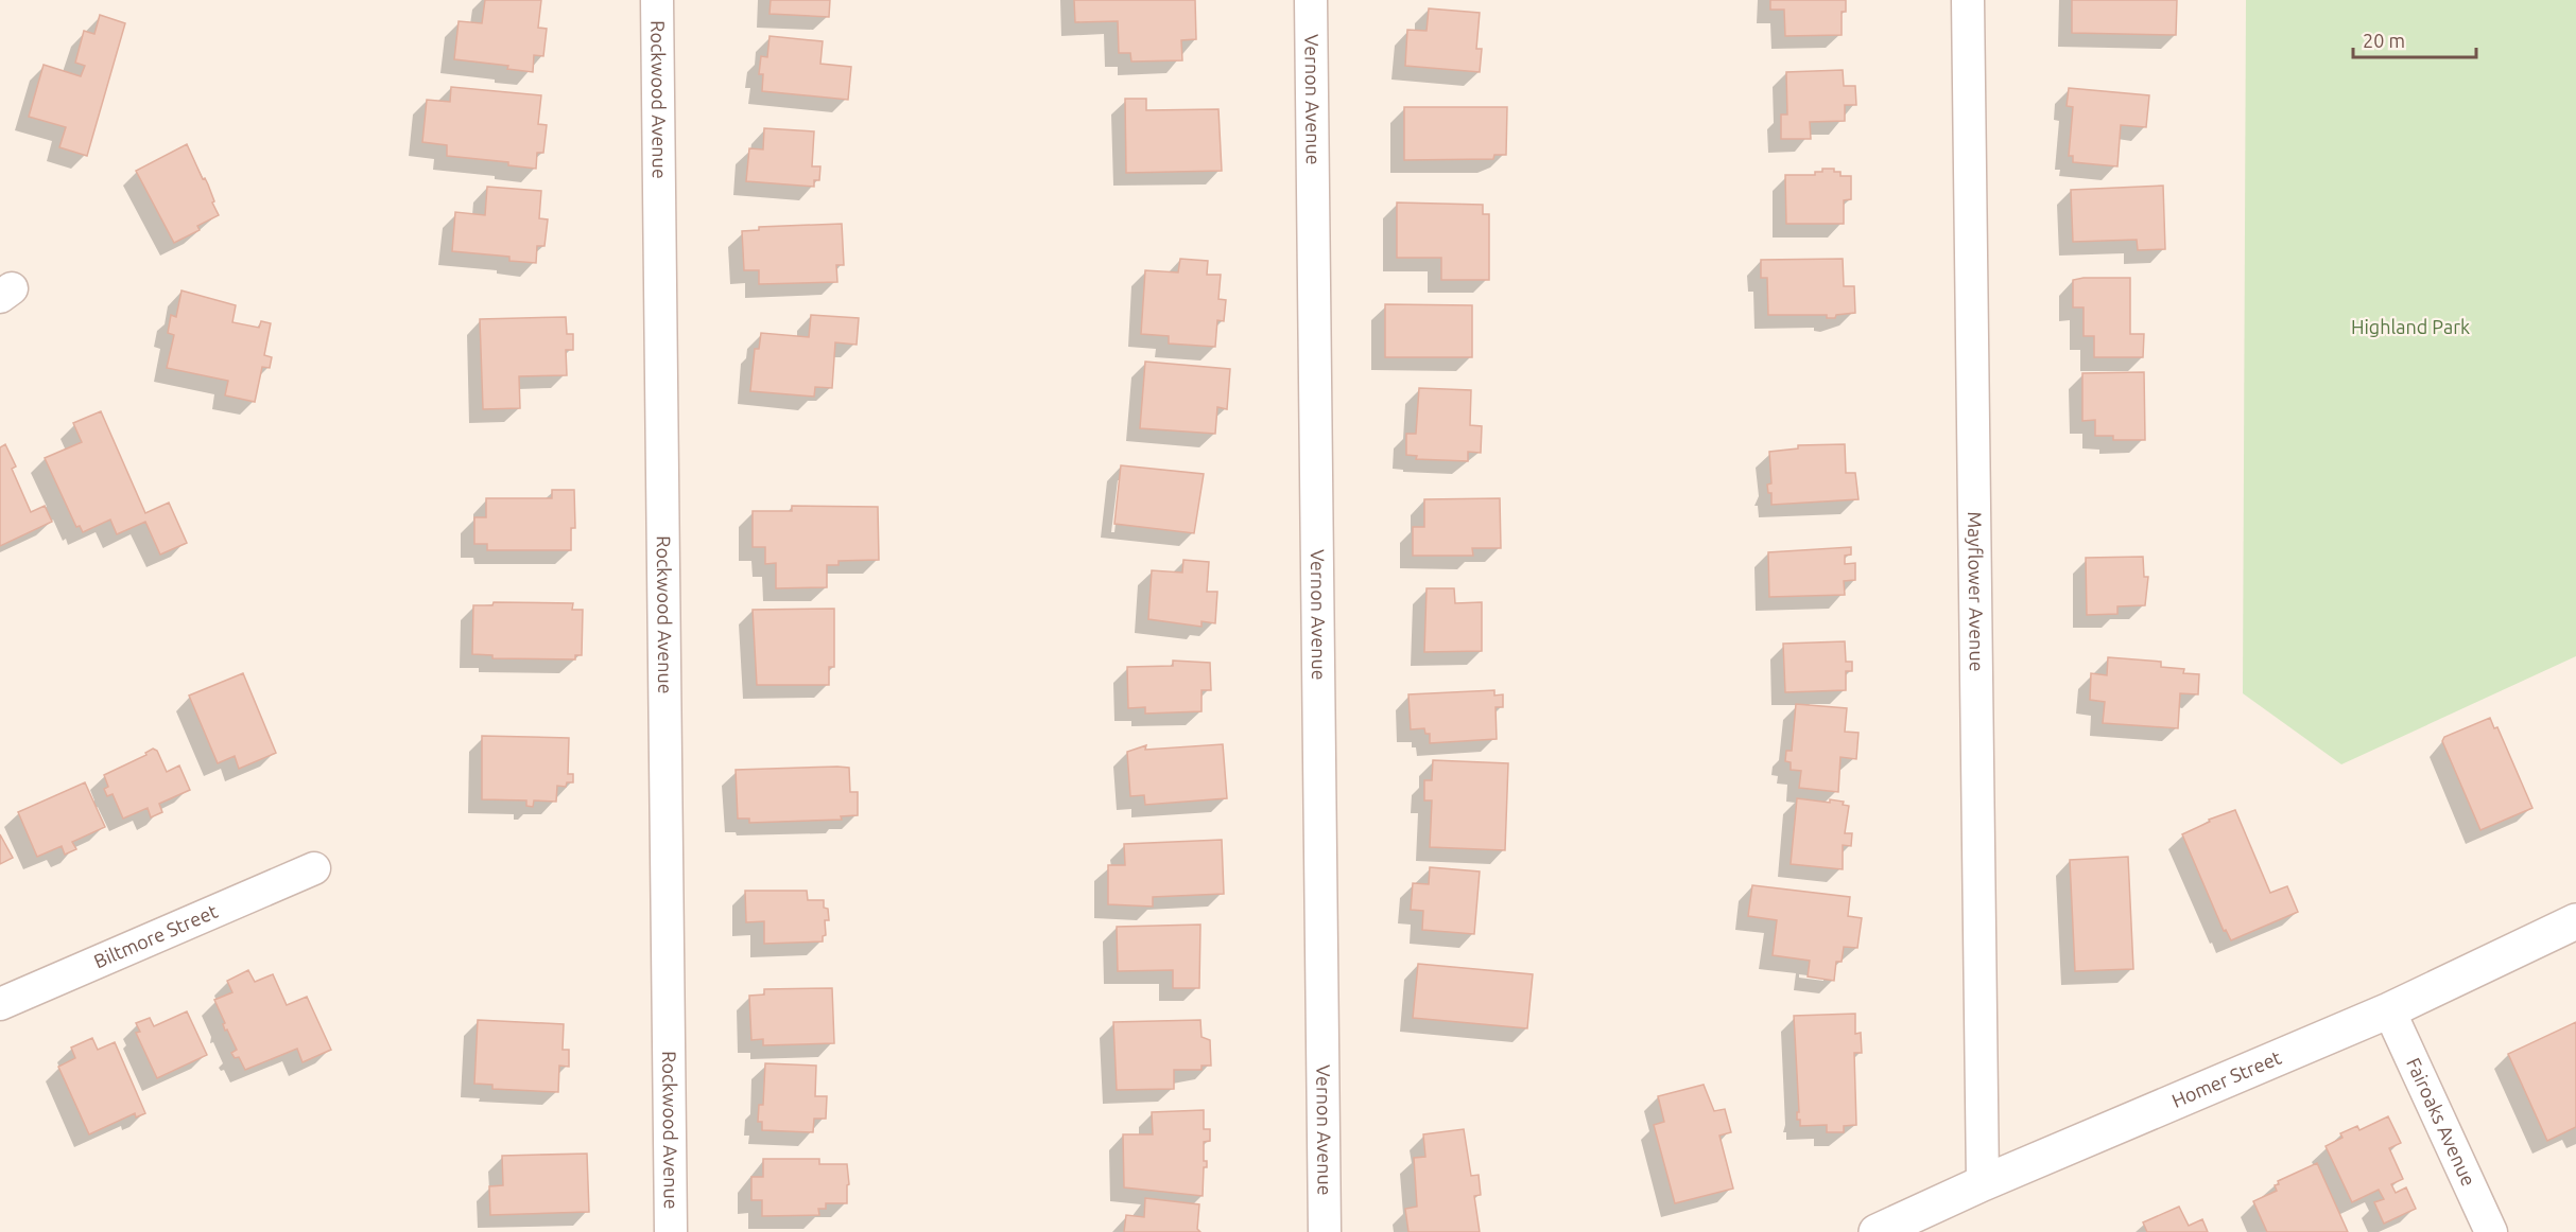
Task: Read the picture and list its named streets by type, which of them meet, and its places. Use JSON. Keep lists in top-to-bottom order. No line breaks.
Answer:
{"streets":{"street":["Rockwood Avenue","Vernon Avenue","Mayflower Avenue","Biltmore Street","Homer Street","Fairoaks Avenue"]},"crossings":[["Mayflower Avenue","Homer Street"],["Homer Street","Fairoaks Avenue"]],"parks":["Highland Park"],"scale_bar":"20 m"}
